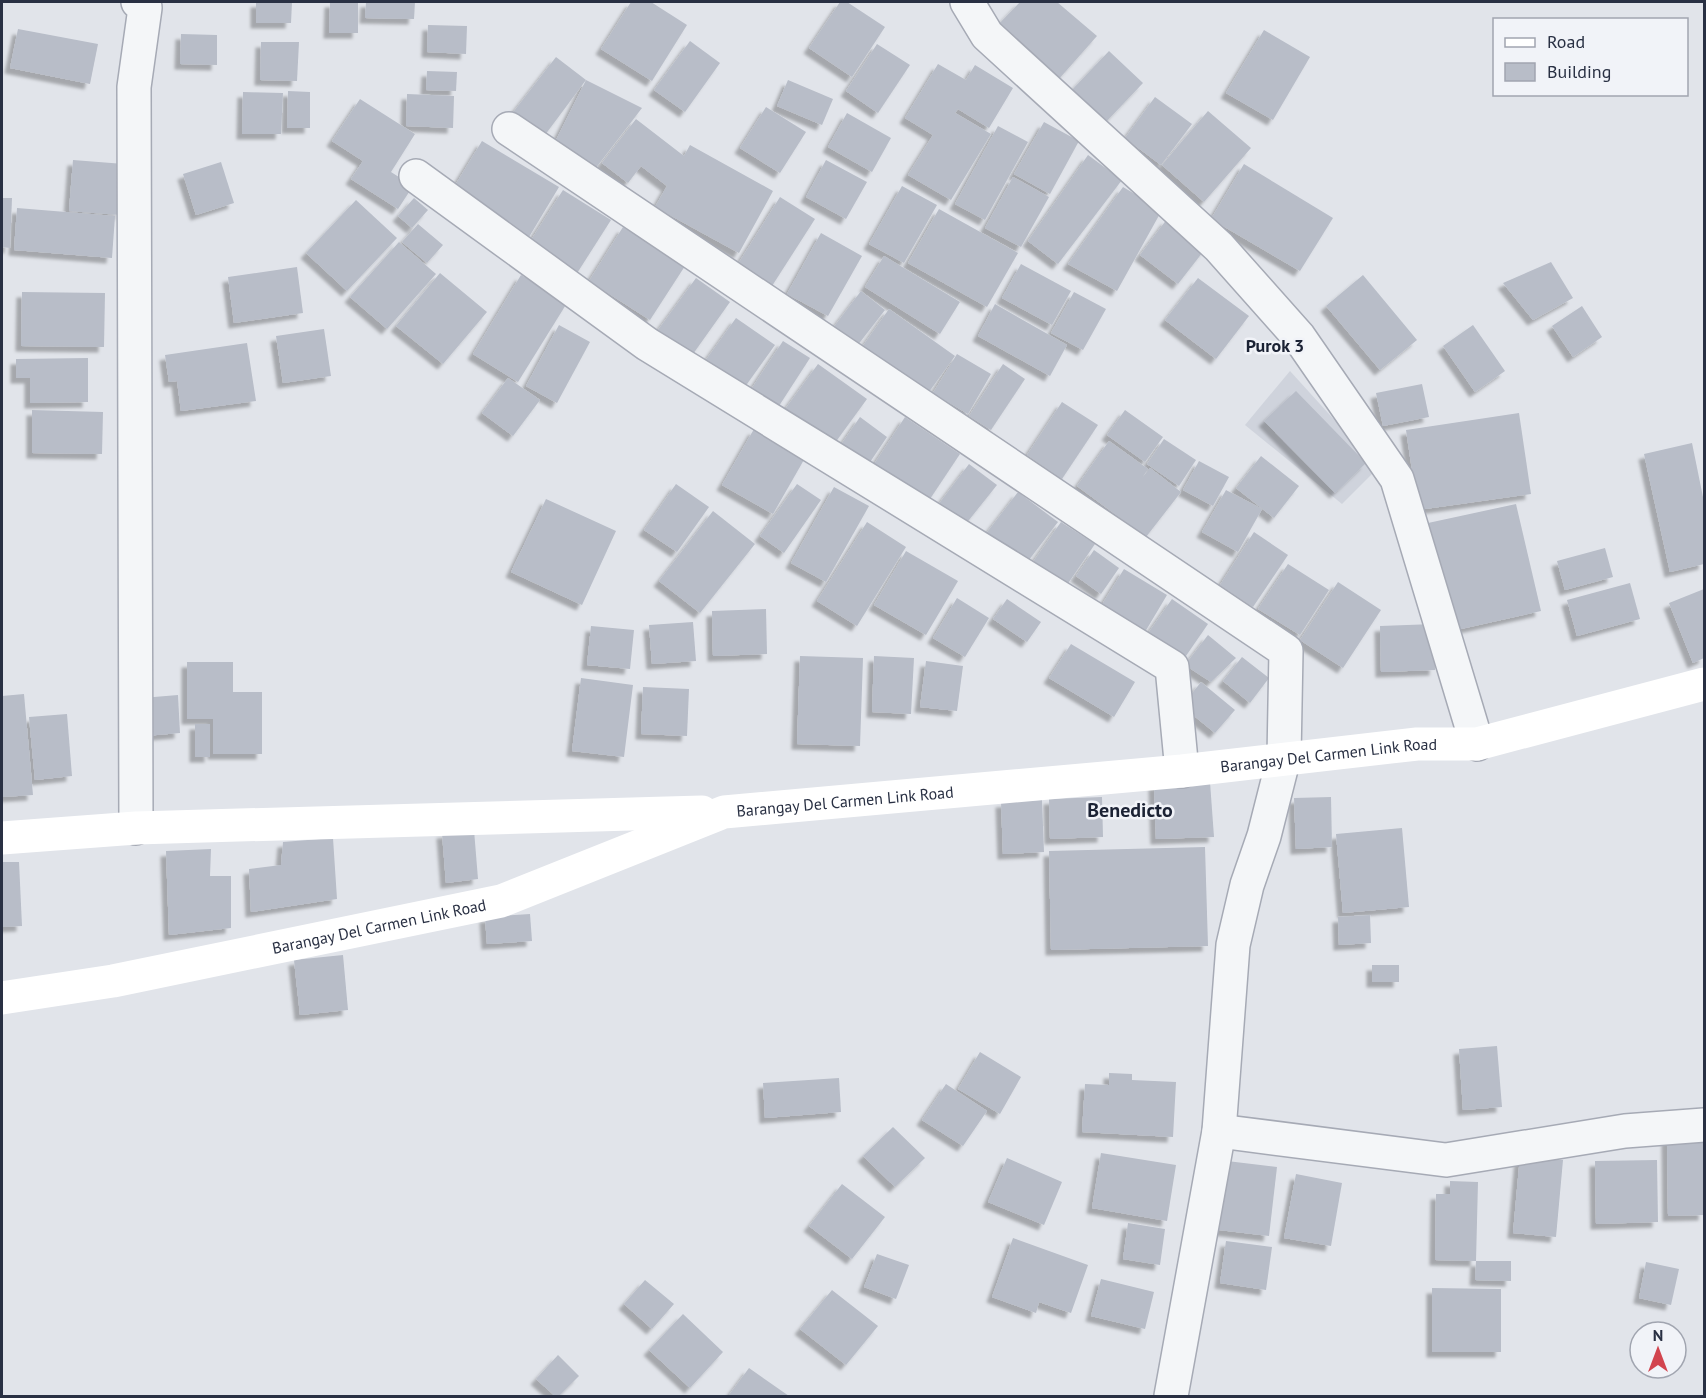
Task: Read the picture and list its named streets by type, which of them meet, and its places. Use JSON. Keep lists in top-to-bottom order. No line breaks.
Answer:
{"streets":{"street":["Barangay Del Carmen Link Road"]},"districts":["Purok 3","Benedicto"],"legend":["Road","Building"],"north":"top"}
